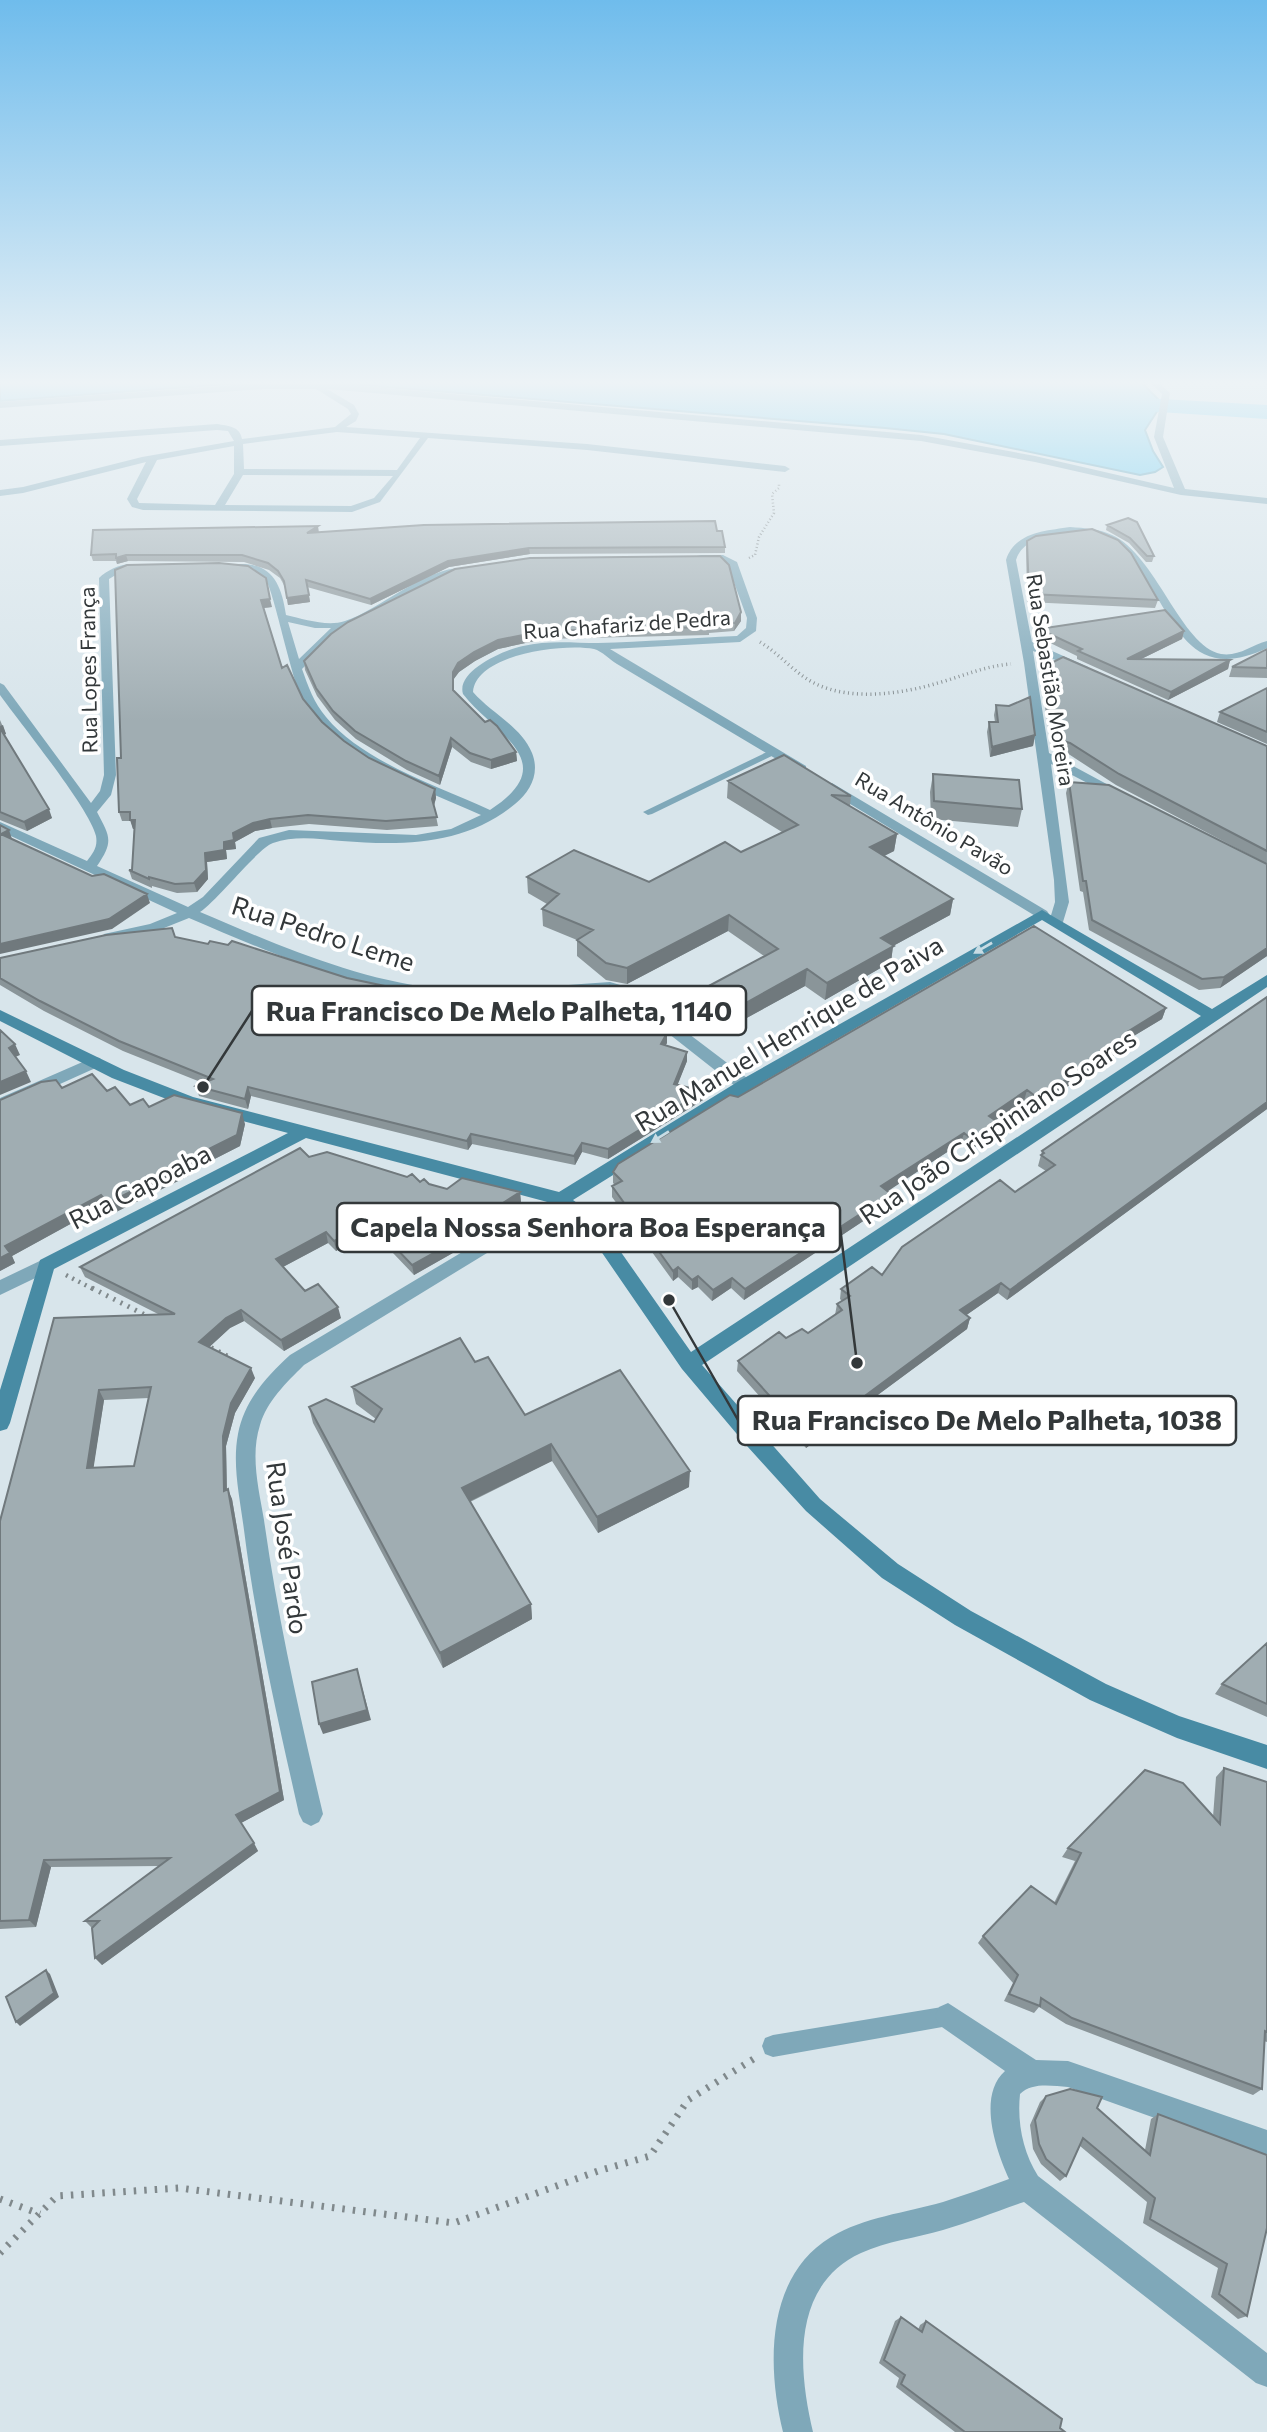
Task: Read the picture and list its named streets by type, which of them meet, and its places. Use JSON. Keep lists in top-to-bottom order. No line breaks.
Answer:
{"streets":{"street":["Rua Chafariz de Pedra","Rua Lopes França","Rua Sebastião Moreira","Rua Antônio Pavão","Rua Pedro Leme","Rua Manuel Henrique de Paiva","Rua João Crispiniano Soares","Rua Capoaba","Rua José Pardo"]},"crossings":[["Rua Chafariz de Pedra","Rua Antônio Pavão"],["Rua Chafariz de Pedra","Rua Pedro Leme"],["Rua Sebastião Moreira","Rua Antônio Pavão"],["Rua Sebastião Moreira","Rua Manuel Henrique de Paiva"],["Rua Antônio Pavão","Rua Manuel Henrique de Paiva"],["Rua Antônio Pavão","Rua João Crispiniano Soares"],["Rua Pedro Leme","Rua Manuel Henrique de Paiva"],["Rua Manuel Henrique de Paiva","Rua José Pardo"]],"one_way":["Rua Manuel Henrique de Paiva"],"places":["Rua Francisco De Melo Palheta, 1140","Rua Francisco De Melo Palheta, 1038","Capela Nossa Senhora Boa Esperança"]}
